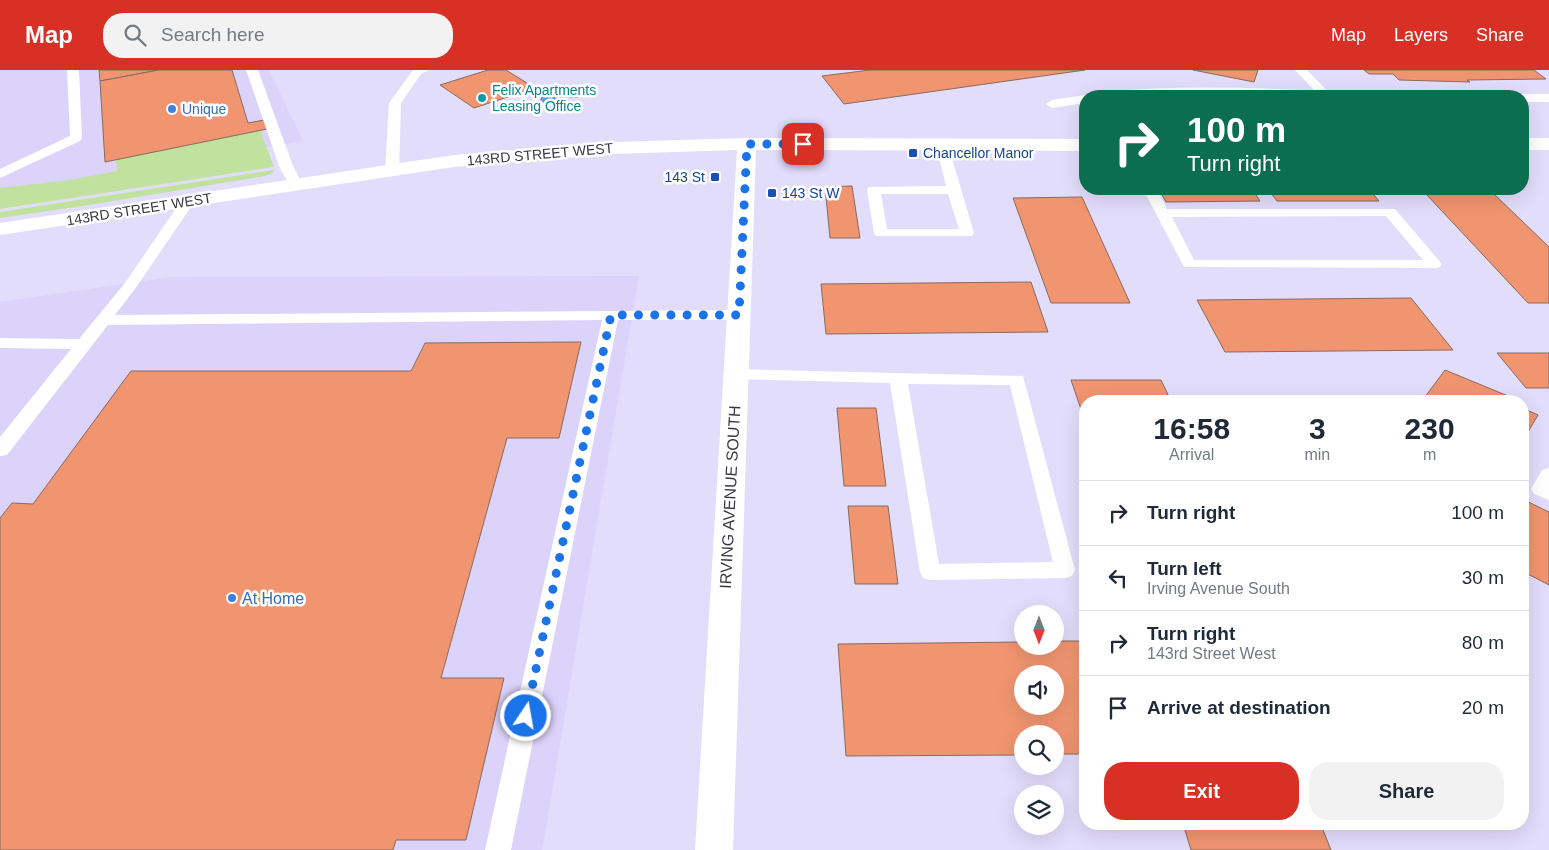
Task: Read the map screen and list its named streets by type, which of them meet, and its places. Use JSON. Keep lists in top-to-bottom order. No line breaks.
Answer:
{"streets":{"street":["143RD STREET WEST","IRVING AVENUE SOUTH"]},"crossings":[["143RD STREET WEST","IRVING AVENUE SOUTH"]],"places":{"other":["Felix Apartments Leasing Office","Unique","At Home"],"transit":["Chancellor Manor","143 St","143 St W"]},"north":"bottom","page":{"header":"Map","search":"Search here","nav":["Map","Layers","Share"],"turn":["100 m","Turn right"],"eta":["16:58","Arrival","3","min","230","m"],"list":[{"name":"Turn right","value":"100 m"},{"name":"Turn left","note":"Irving Avenue South","value":"30 m"},{"name":"Turn right","note":"143rd Street West","value":"80 m"},{"name":"Arrive at destination","value":"20 m"}],"buttons":["Exit","Share"]}}
